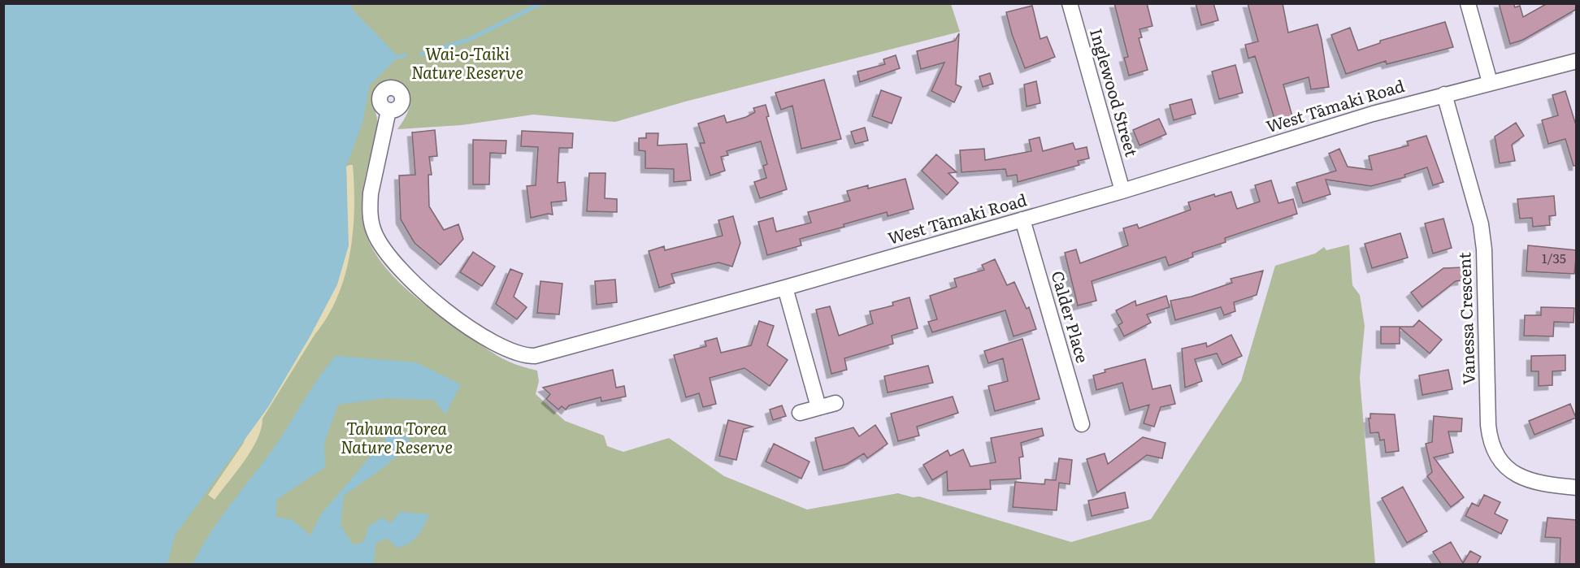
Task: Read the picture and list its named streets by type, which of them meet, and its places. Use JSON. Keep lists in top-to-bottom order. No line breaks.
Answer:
{"streets":{"street":["Inglewood Street","West Tāmaki Road","Calder Place","Vanessa Crescent"]},"crossings":[["Inglewood Street","West Tāmaki Road"],["West Tāmaki Road","Calder Place"],["West Tāmaki Road","Vanessa Crescent"]],"parks":["Wai-o-Taiki Nature Reserve","Tahuna Torea Nature Reserve"],"house_numbers":["1/35"]}
